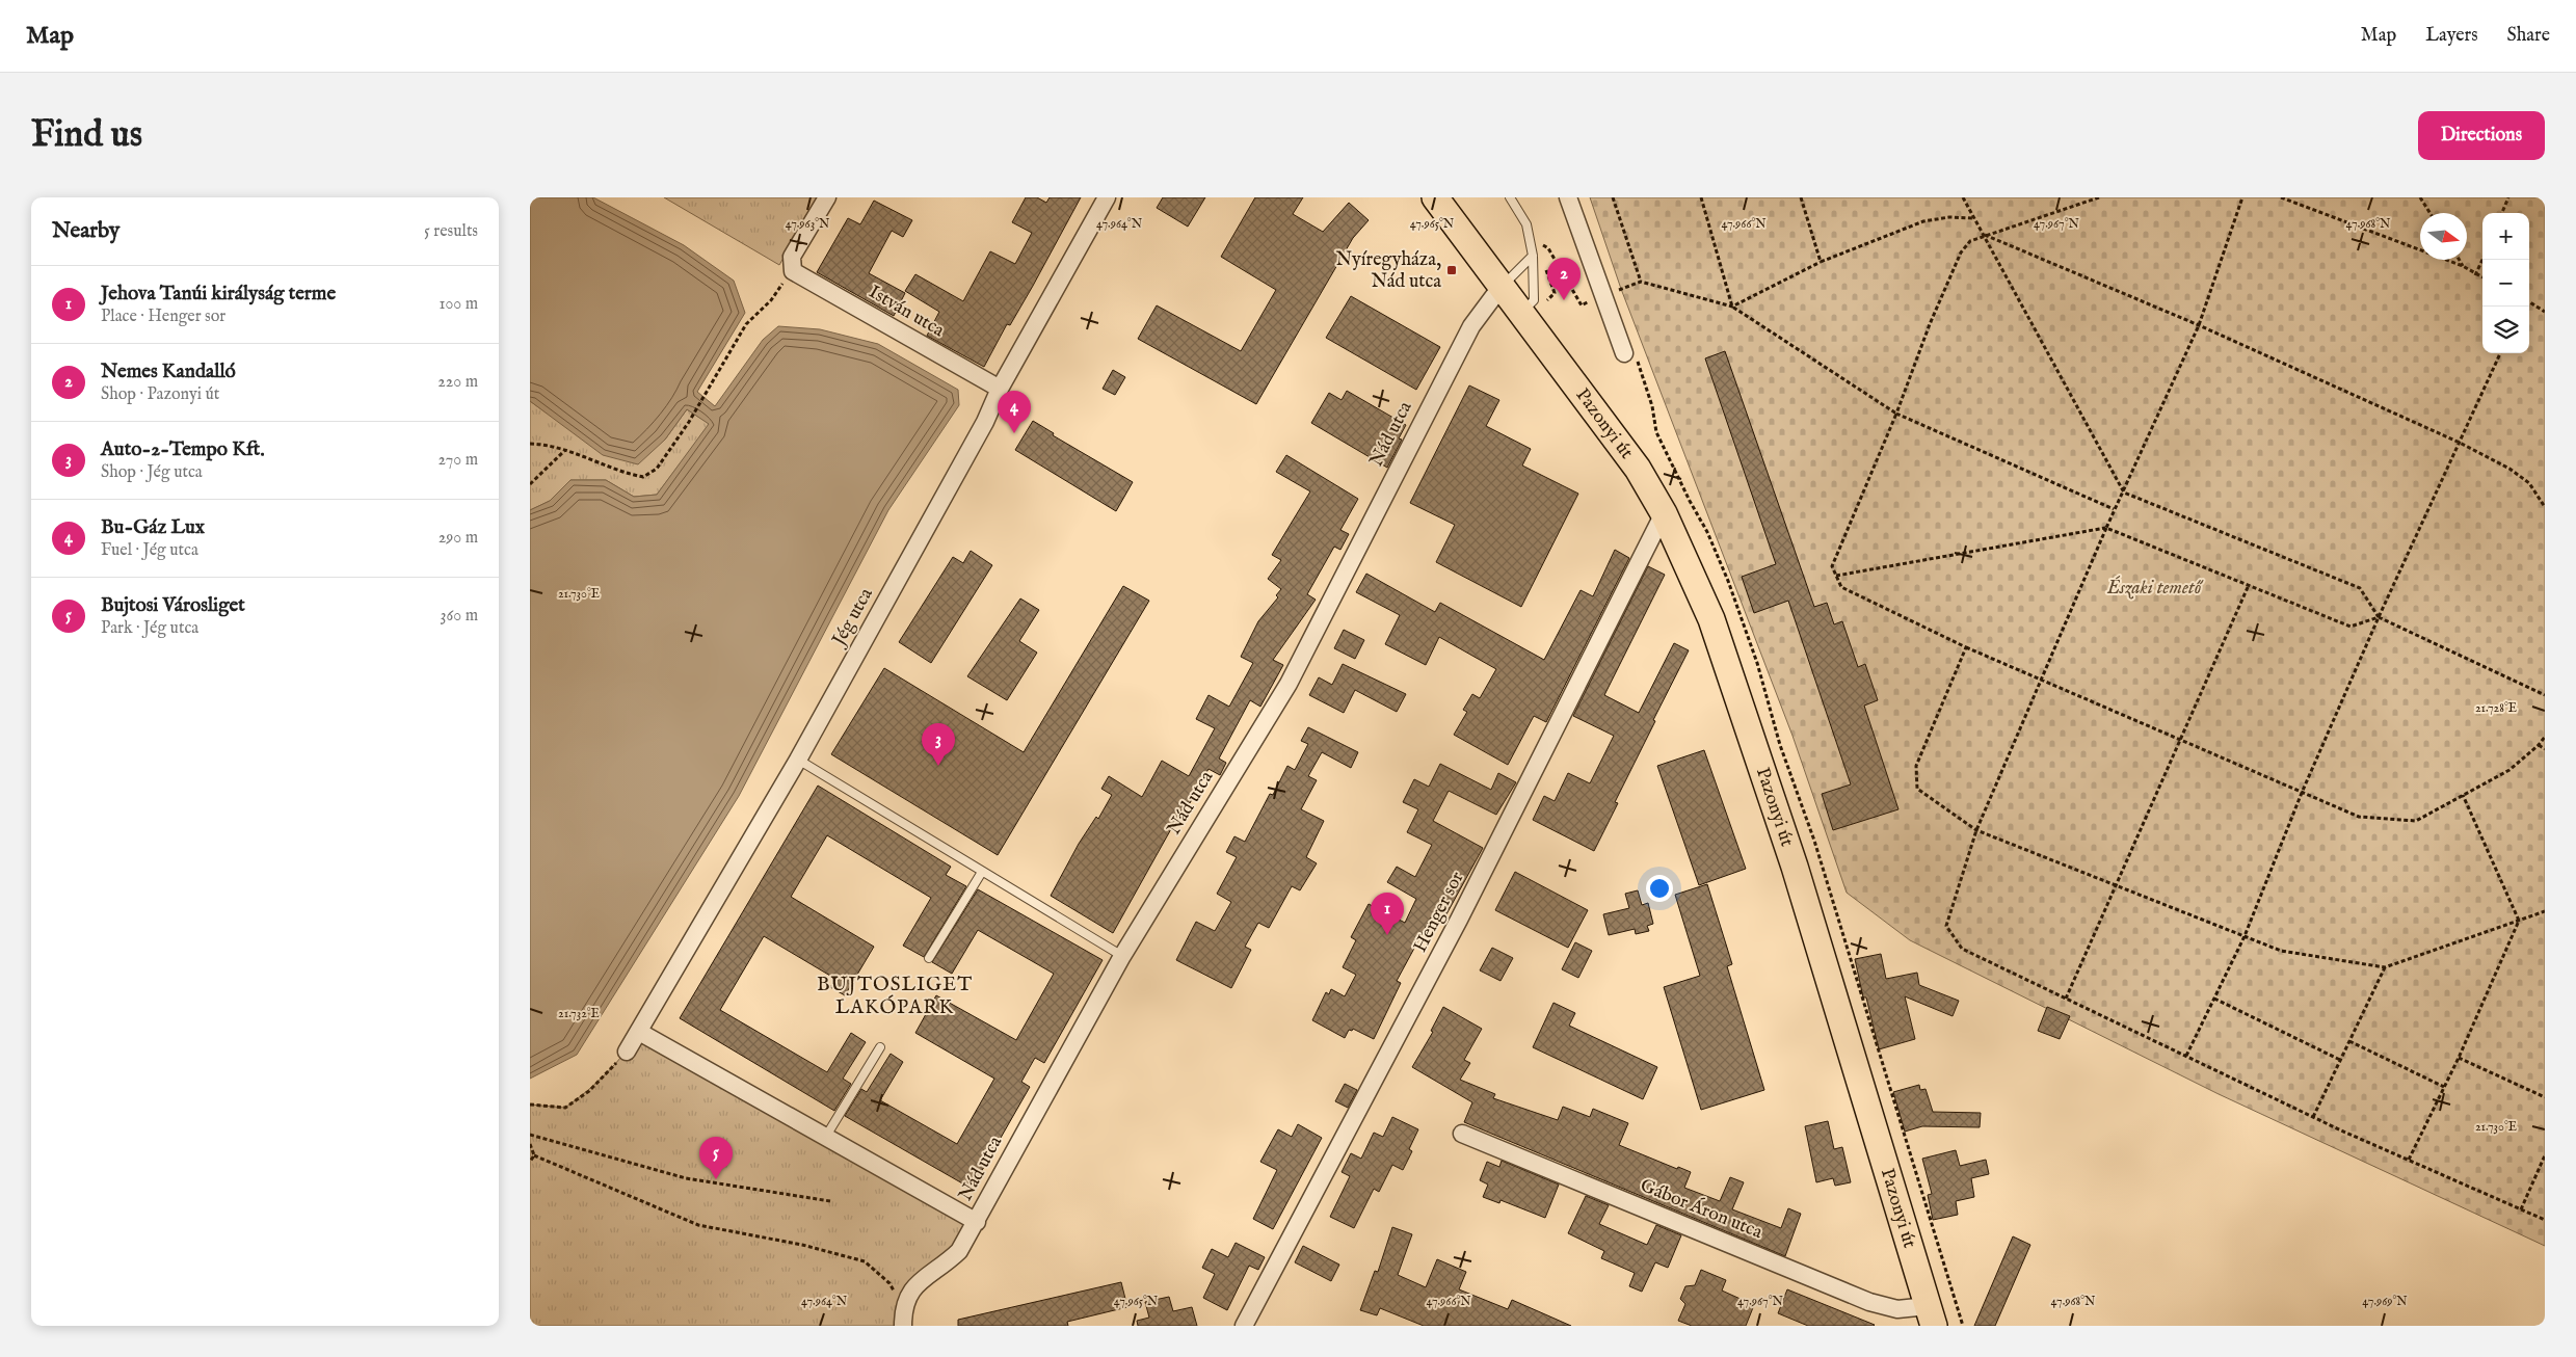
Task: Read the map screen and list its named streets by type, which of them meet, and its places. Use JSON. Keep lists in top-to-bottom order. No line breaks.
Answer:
{"streets":{"main road":["Pazonyi út"],"street":["István utca","Nád utca","Jég utca","Henger sor","Gábor Áron utca"]},"crossings":[["István utca","Jég utca"],["Pazonyi út","Nád utca"],["Pazonyi út","Henger sor"],["Pazonyi út","Gábor Áron utca"]],"districts":["BUJTOSLIGET LAKÓPARK"],"parks":["Északi temető"],"places":{"transit":["Nyíregyháza, Nád utca"]},"north":"right","page":{"header":"Map","nav":["Map","Layers","Share"],"buttons":"Directions","title":"Find us","heading":["Nearby","5 results"],"map_buttons":["+","−"],"pins":["2","4","3","1","5"],"list":[{"mark":"1","name":"Jehova Tanúi királyság terme","note":"Place · Henger sor","value":"100 m"},{"mark":"2","name":"Nemes Kandalló","note":"Shop · Pazonyi út","value":"220 m"},{"mark":"3","name":"Auto-2-Tempo Kft.","note":"Shop · Jég utca","value":"270 m"},{"mark":"4","name":"Bu-Gáz Lux","note":"Fuel · Jég utca","value":"290 m"},{"mark":"5","name":"Bujtosi Városliget","note":"Park · Jég utca","value":"360 m"}]},"coordinates":["47.963°N","47.964°N","47.965°N","47.966°N","47.967°N","47.968°N","21.730°E","21.728°E","21.732°E","47.969°N"]}
